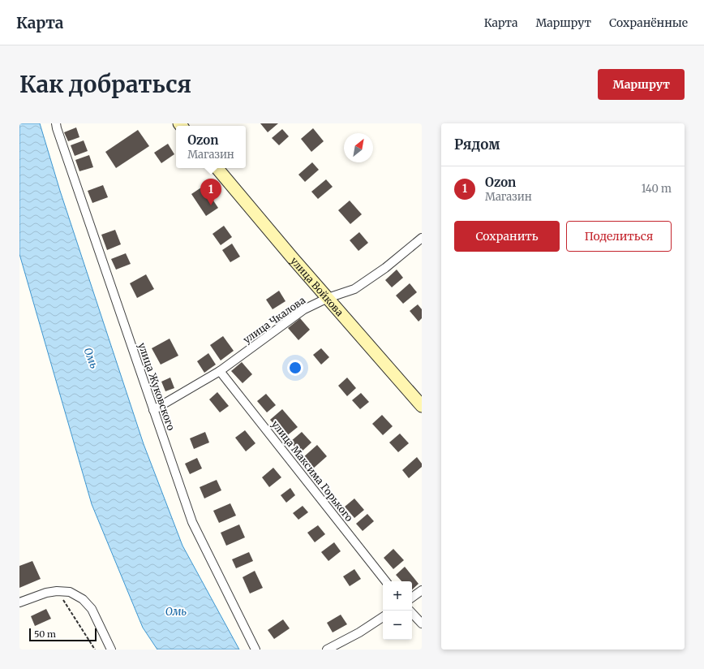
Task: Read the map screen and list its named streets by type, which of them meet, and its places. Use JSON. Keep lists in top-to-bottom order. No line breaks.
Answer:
{"streets":{"main road":["улица Войкова"],"street":["улица Чкалова","улица Жуковского","улица Максима Горького"]},"crossings":[["улица Войкова","улица Чкалова"],["улица Чкалова","улица Жуковского"],["улица Чкалова","улица Максима Горького"]],"water":["Омь"],"scale_bar":"50 m","north":"top right","page":{"header":"Карта","nav":["Карта","Маршрут","Сохранённые"],"buttons":["Маршрут",["Сохранить","Поделиться"]],"title":"Как добраться","heading":"Рядом","popup":["Ozon","Магазин"],"list":[{"mark":"1","name":"Ozon","note":"Магазин","value":"140 m"}],"pins":"1","map_buttons":["+","−"],"scale":"50 m"}}
